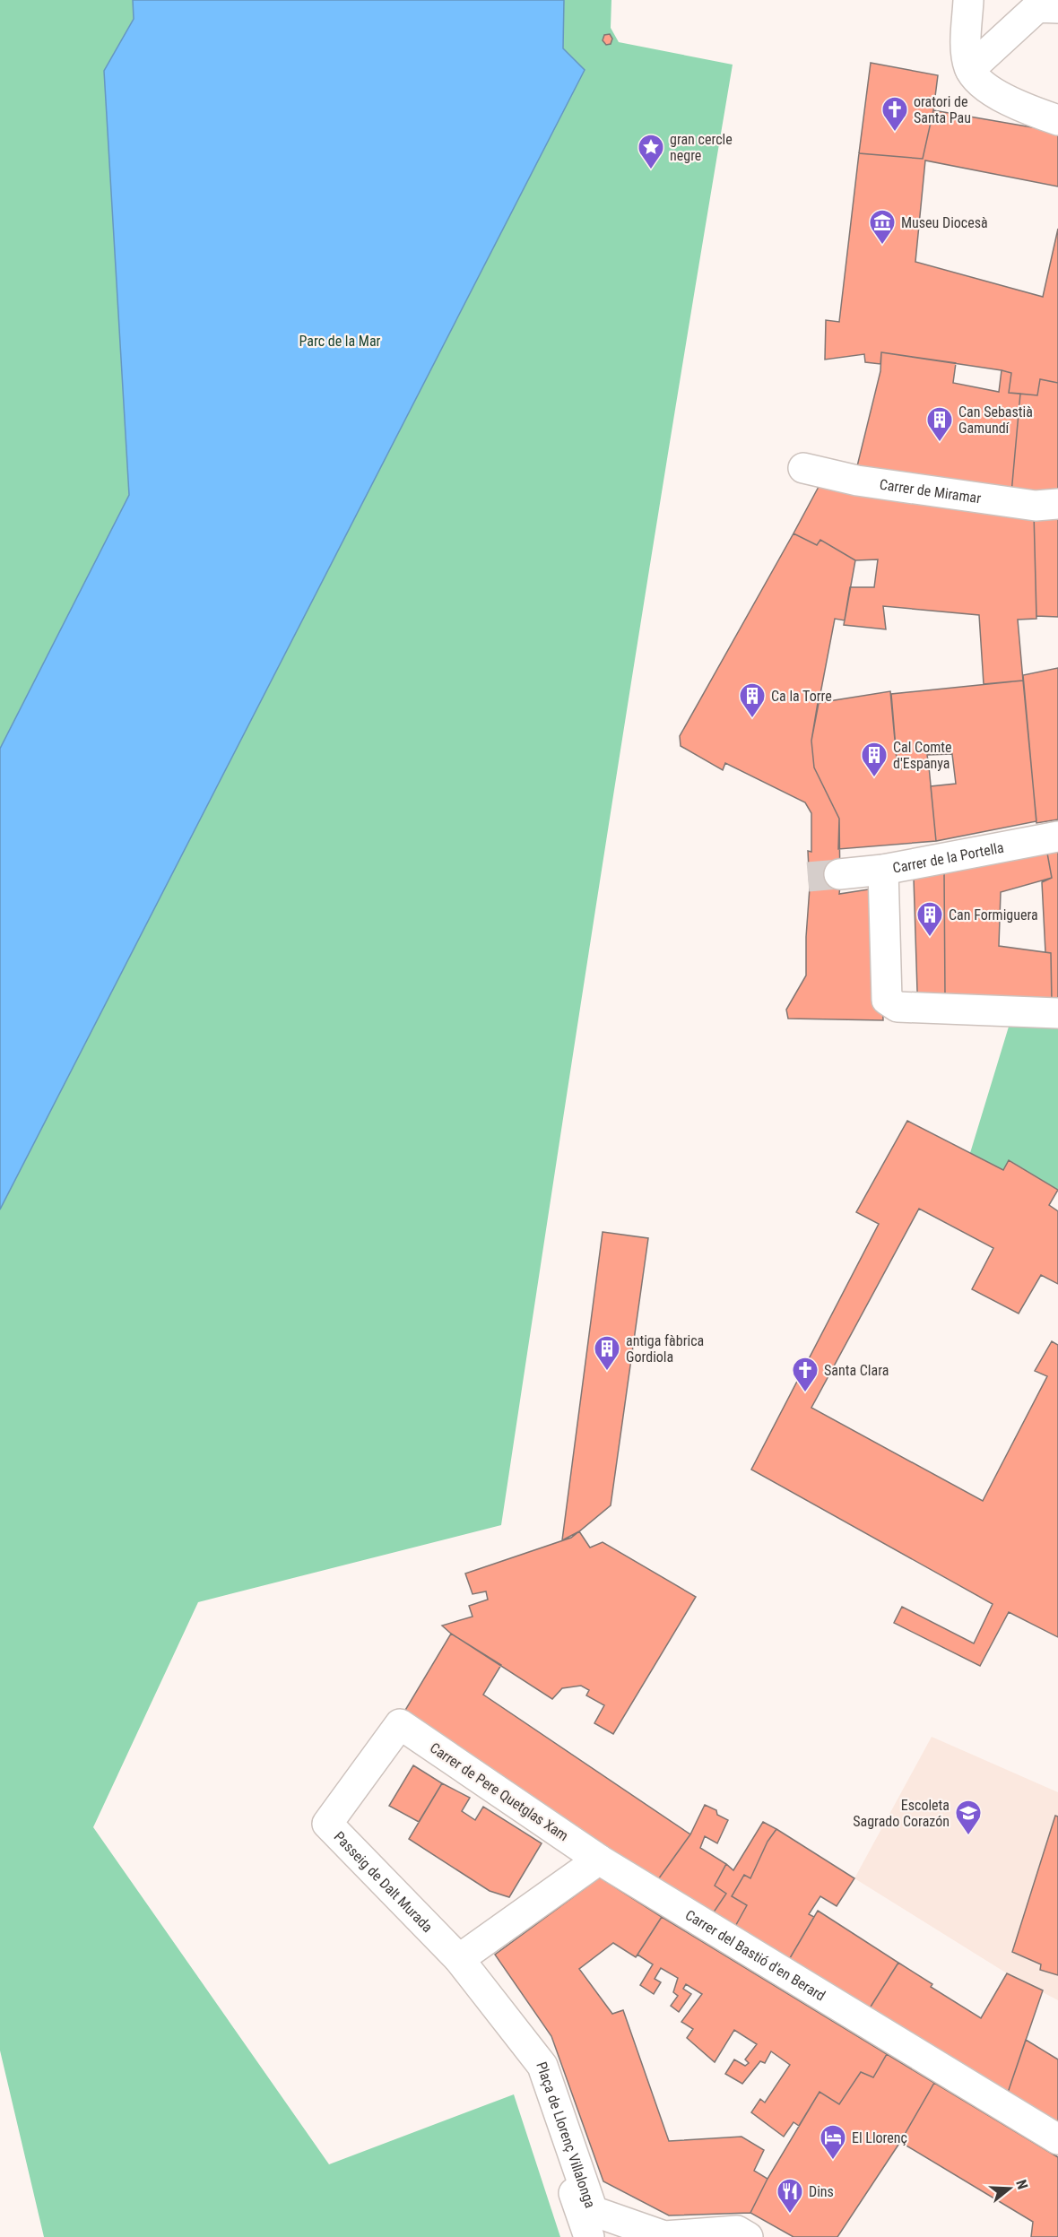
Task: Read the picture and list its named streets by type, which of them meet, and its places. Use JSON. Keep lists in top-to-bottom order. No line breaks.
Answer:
{"streets":{"street":["Carrer de Miramar","Carrer de la Portella","Carrer de Pere Quetglas Xam","Passeig de Dalt Murada","Carrer del Bastió d'en Berard","Plaça de Llorenç Villalonga"]},"crossings":[["Carrer de Pere Quetglas Xam","Passeig de Dalt Murada"],["Carrer de Pere Quetglas Xam","Carrer del Bastió d'en Berard"],["Passeig de Dalt Murada","Plaça de Llorenç Villalonga"]],"parks":["Parc de la Mar"],"places":{"church":["oratori de Santa Pau","Santa Clara"],"place":["gran cercle negre"],"museum":["Museu Diocesà"],"building":["Can Sebastià Gamundí","Ca la Torre","Cal Comte d'Espanya","Can Formiguera","antiga fàbrica Gordiola"],"school or university":["Escoleta Sagrado Corazón"],"hotel":["El Llorenç"],"restaurant":["Dins"]},"north":"right"}
